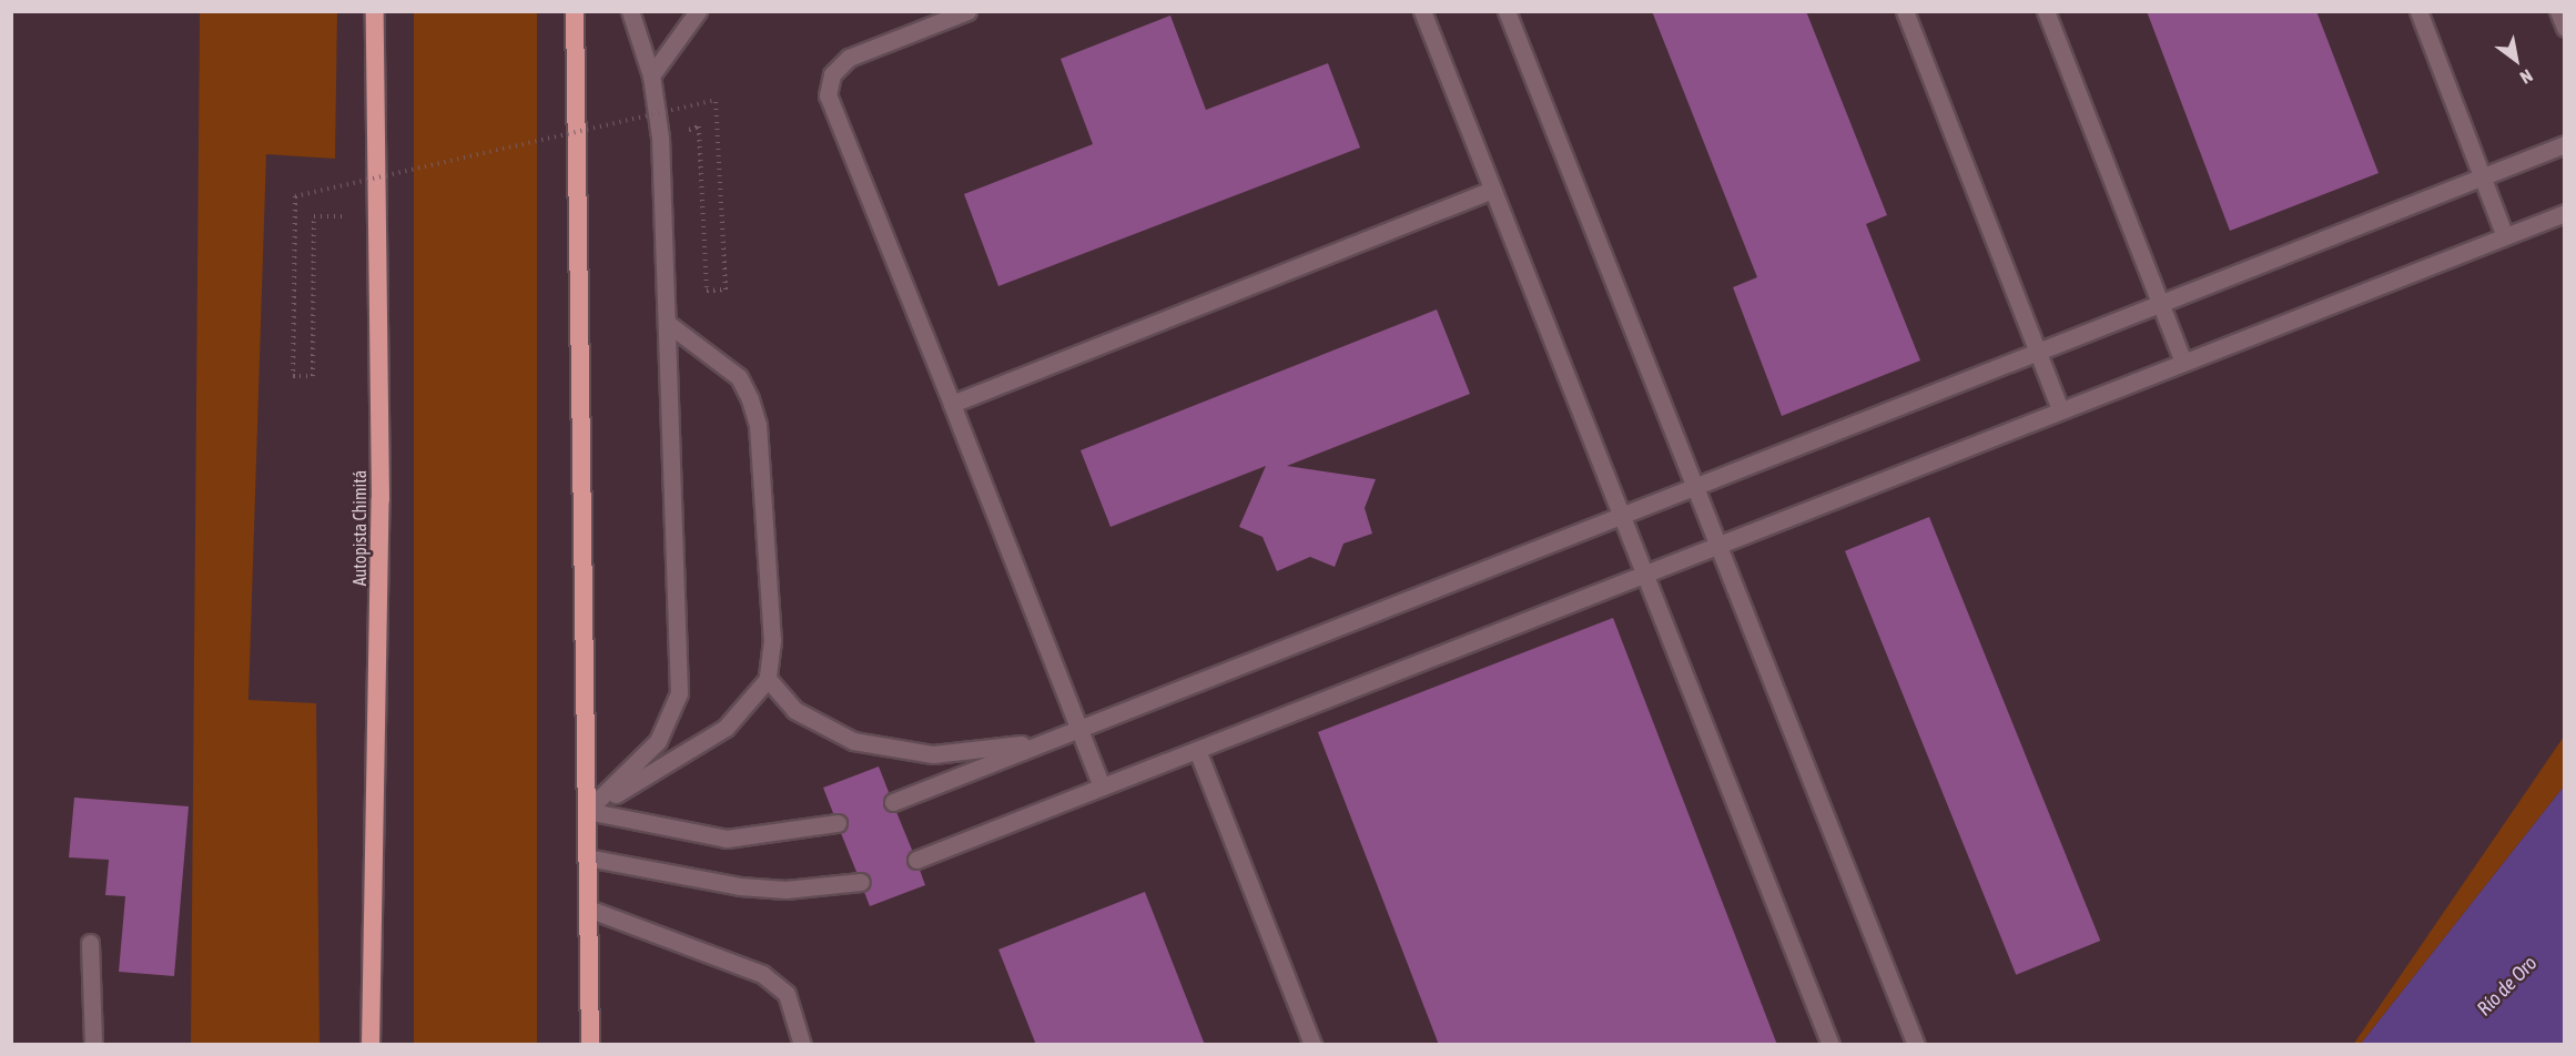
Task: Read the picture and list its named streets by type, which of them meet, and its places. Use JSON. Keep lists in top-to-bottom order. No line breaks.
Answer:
{"streets":{"highway":["Autopista Chimitá"]},"water":["Río de Oro"],"north":"bottom right"}
